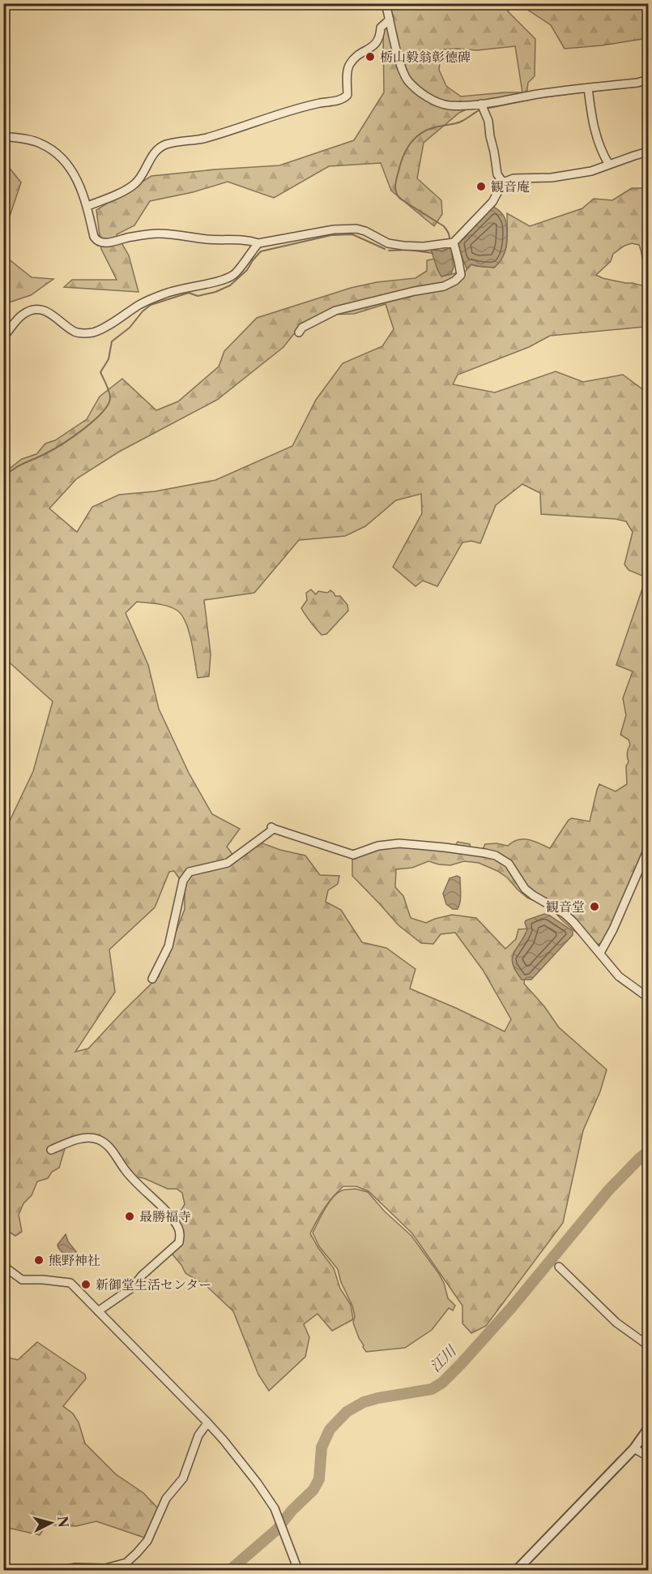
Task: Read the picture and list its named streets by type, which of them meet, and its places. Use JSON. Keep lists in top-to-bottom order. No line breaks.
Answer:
{"water":["江川"],"places":["栃山毅翁彰徳碑","観音庵","観音堂","最勝福寺","熊野神社","新御堂生活センター"],"north":"right"}
